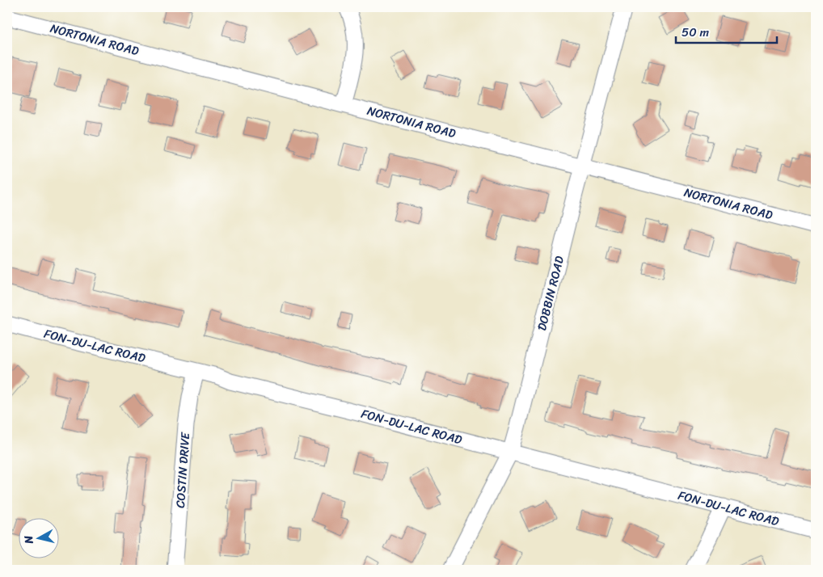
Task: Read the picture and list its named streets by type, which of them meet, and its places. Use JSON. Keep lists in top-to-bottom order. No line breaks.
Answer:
{"streets":{"street":["NORTONIA ROAD","DOBBIN ROAD","FON-DU-LAC ROAD","COSTIN DRIVE"]},"crossings":[["NORTONIA ROAD","DOBBIN ROAD"],["DOBBIN ROAD","FON-DU-LAC ROAD"],["FON-DU-LAC ROAD","COSTIN DRIVE"]],"scale_bar":"50 m","north":"left"}
